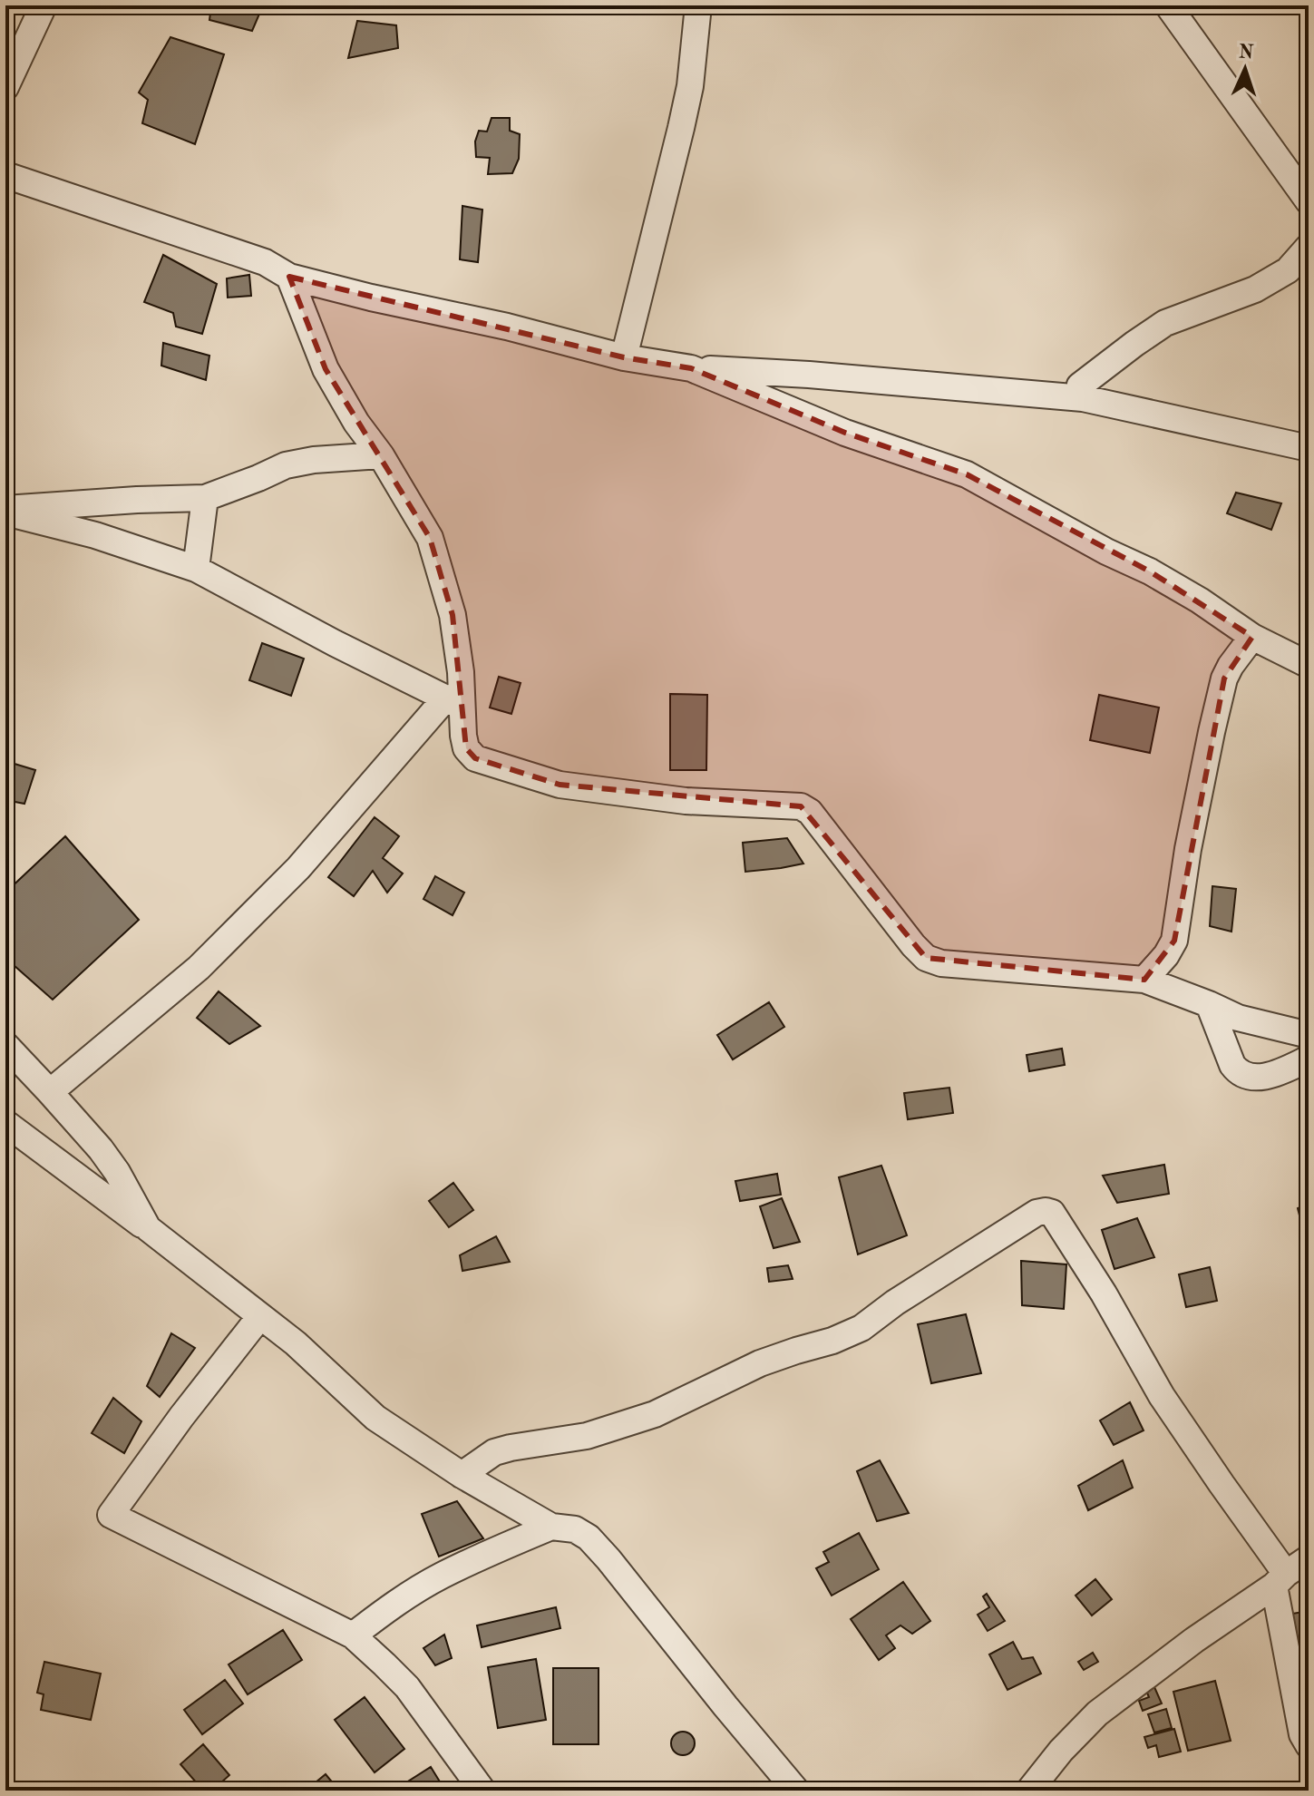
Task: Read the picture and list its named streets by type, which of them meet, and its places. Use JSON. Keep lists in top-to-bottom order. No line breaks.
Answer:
{"north":"top"}
